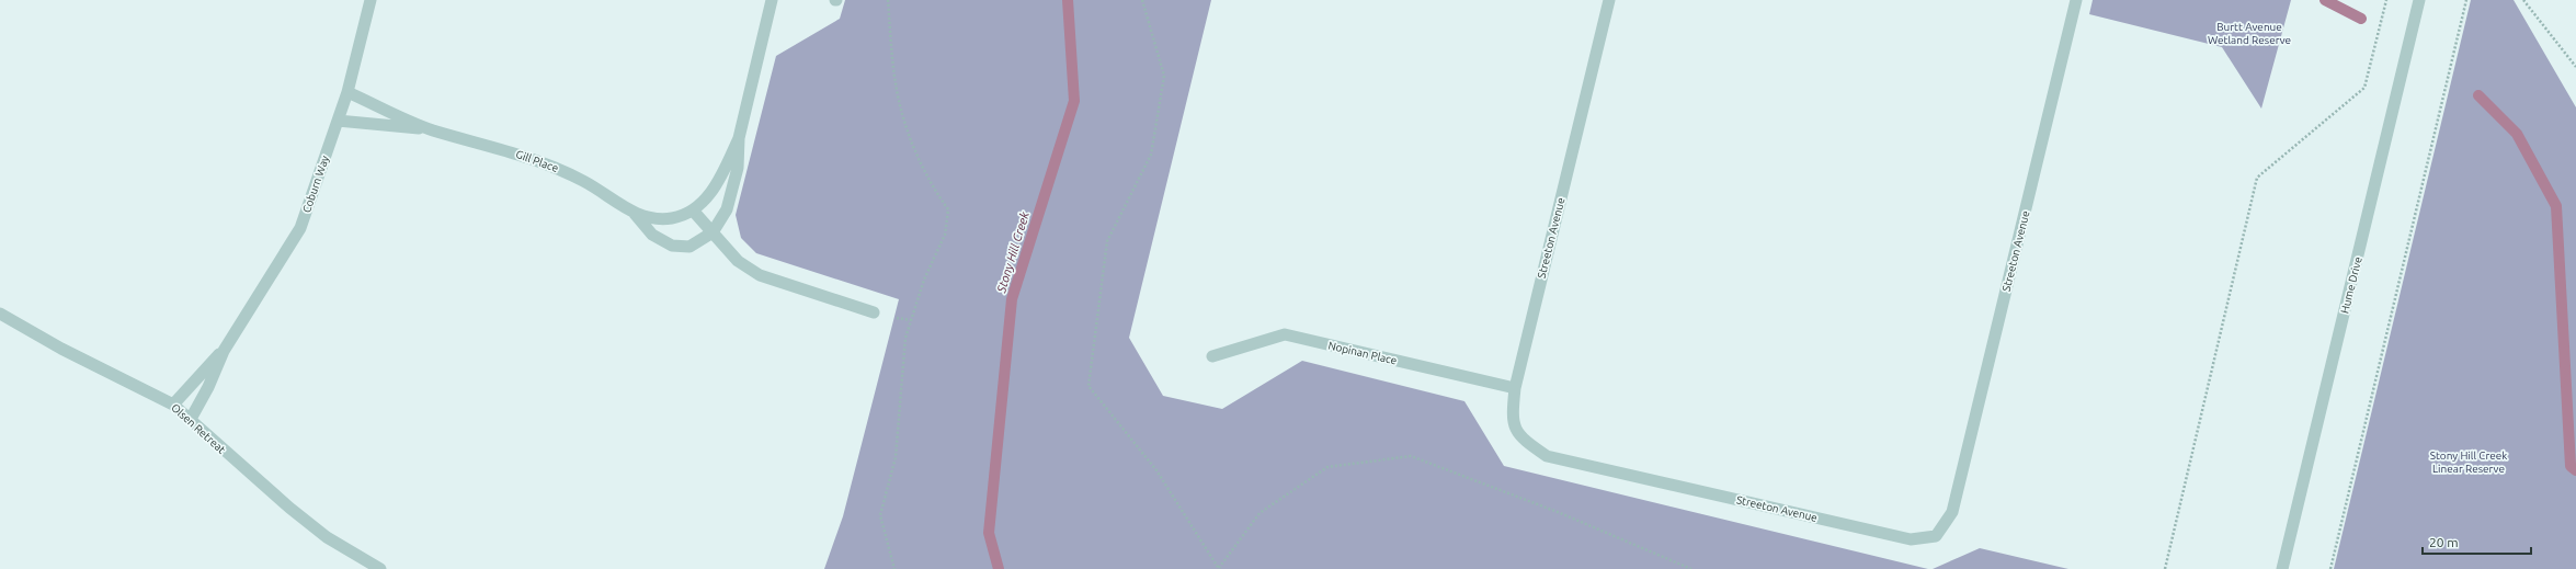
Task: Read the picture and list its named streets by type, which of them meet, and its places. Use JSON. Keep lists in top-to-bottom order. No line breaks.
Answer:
{"streets":{"street":["Gill Place","Coburn Way","Streeton Avenue","Hume Drive","Nopinan Place","Olsen Retreat"]},"crossings":[["Gill Place","Coburn Way"],["Coburn Way","Olsen Retreat"],["Streeton Avenue","Nopinan Place"]],"water":["Stony Hill Creek"],"parks":["Burtt Avenue Wetland Reserve","Stony Hill Creek Linear Reserve"],"scale_bar":"20 m"}
